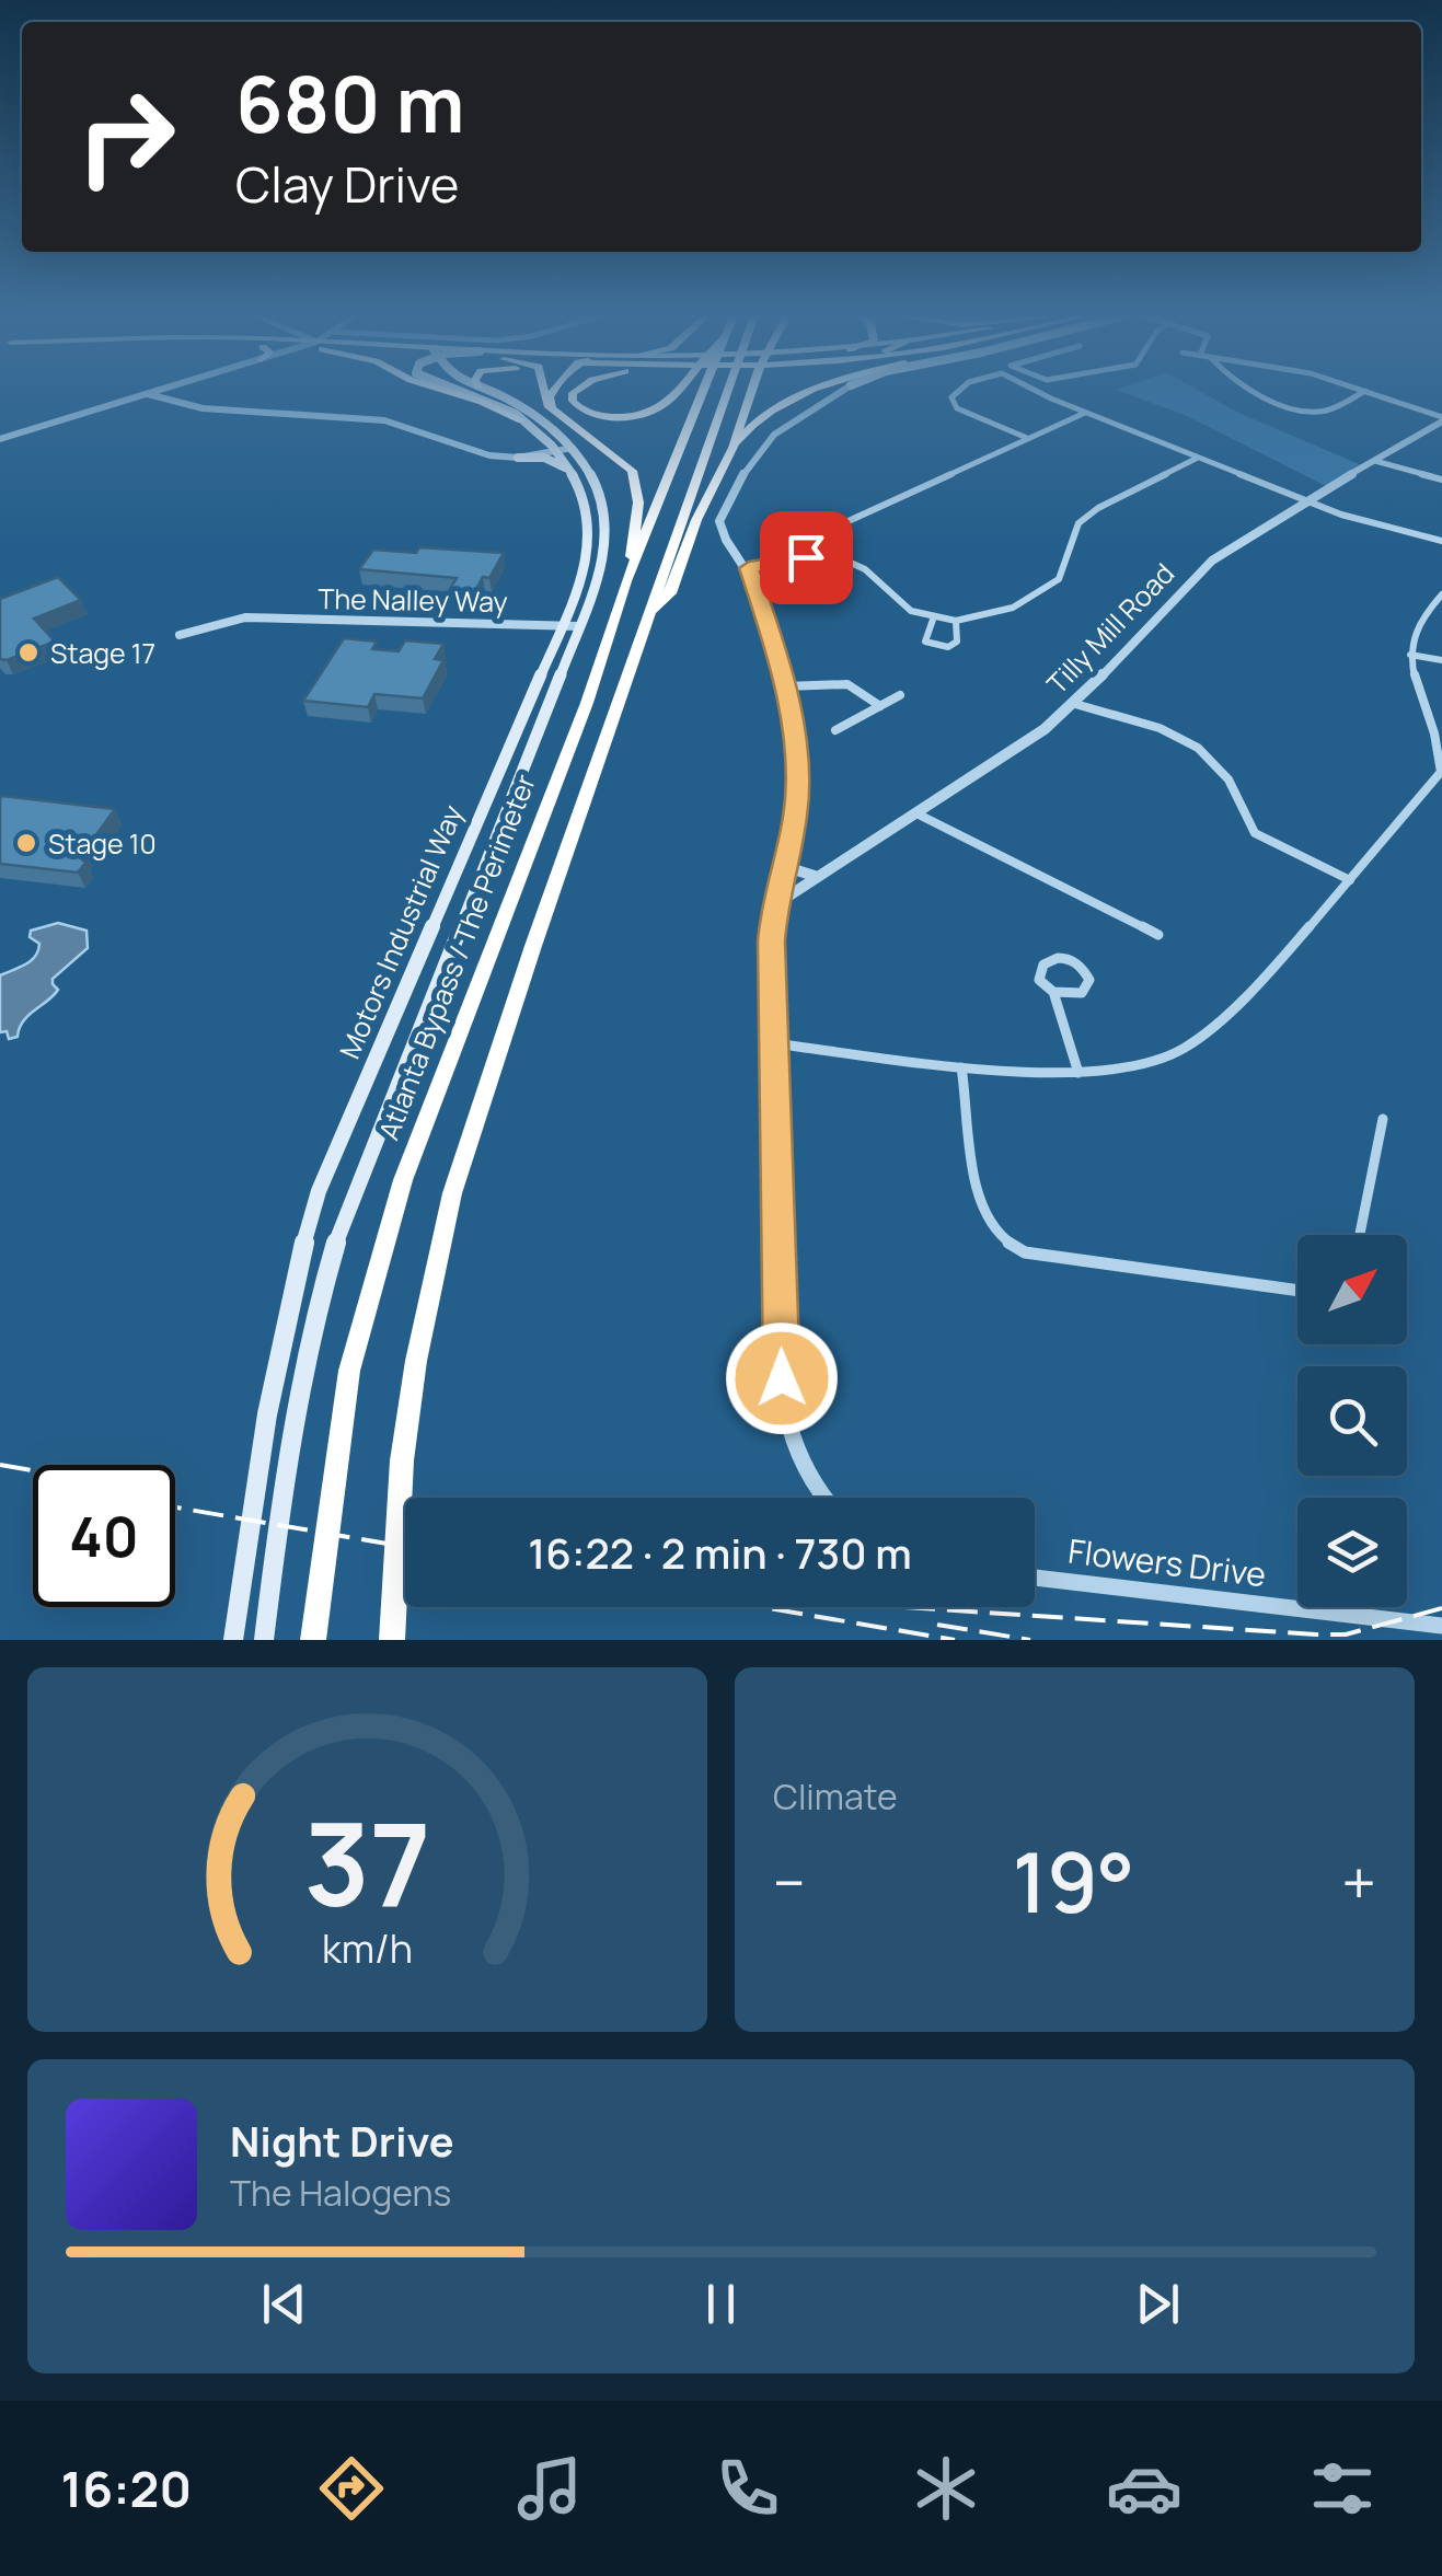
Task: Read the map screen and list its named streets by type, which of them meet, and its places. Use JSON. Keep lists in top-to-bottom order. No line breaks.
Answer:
{"streets":{"highway":["Atlanta Bypass / The Perimeter"],"main road":["Motors Industrial Way"],"street":["The Nalley Way","Tilly Mill Road","Flowers Drive"]},"crossings":[["The Nalley Way","Motors Industrial Way"]],"places":["Stage 17","Stage 10"],"north":"top right","page":{"turn":["680 m","Clay Drive"],"limit":"40","trip":"16:22 · 2 min · 730 m","tile":"Climate","heat":["−","19°","+"],"song":["Night Drive","The Halogens"],"tabs":"16:20","gauge":["37","km/h"]}}
